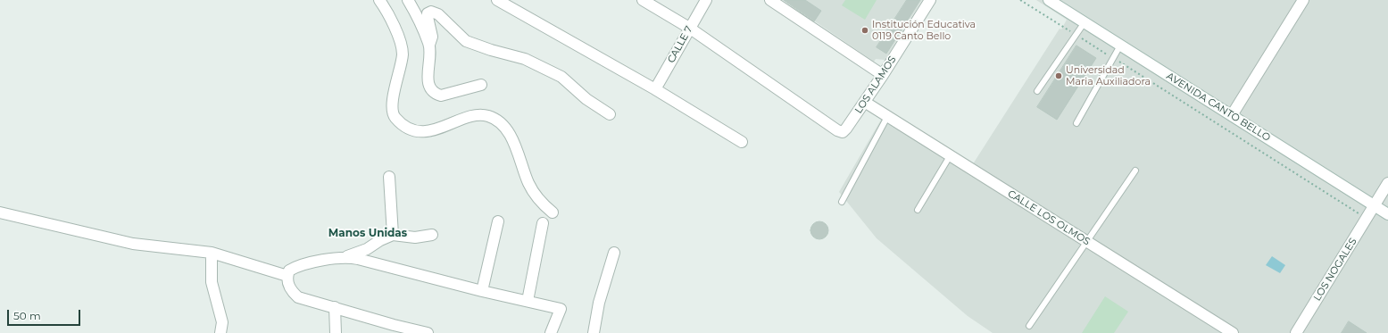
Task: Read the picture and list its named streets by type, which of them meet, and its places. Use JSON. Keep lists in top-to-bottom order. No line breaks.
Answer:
{"streets":{"street":["CALLE 7","LOS ALAMOS","AVENIDA CANTO BELLO","CALLE LOS OLMOS","LOS NOGALES"]},"crossings":[["CALLE 7","LOS ALAMOS"],["LOS ALAMOS","CALLE LOS OLMOS"],["AVENIDA CANTO BELLO","LOS NOGALES"]],"districts":["Manos Unidas"],"places":["Institución Educativa 0119 Canto Bello","Universidad Maria Auxiliadora"],"scale_bar":"50 m"}
